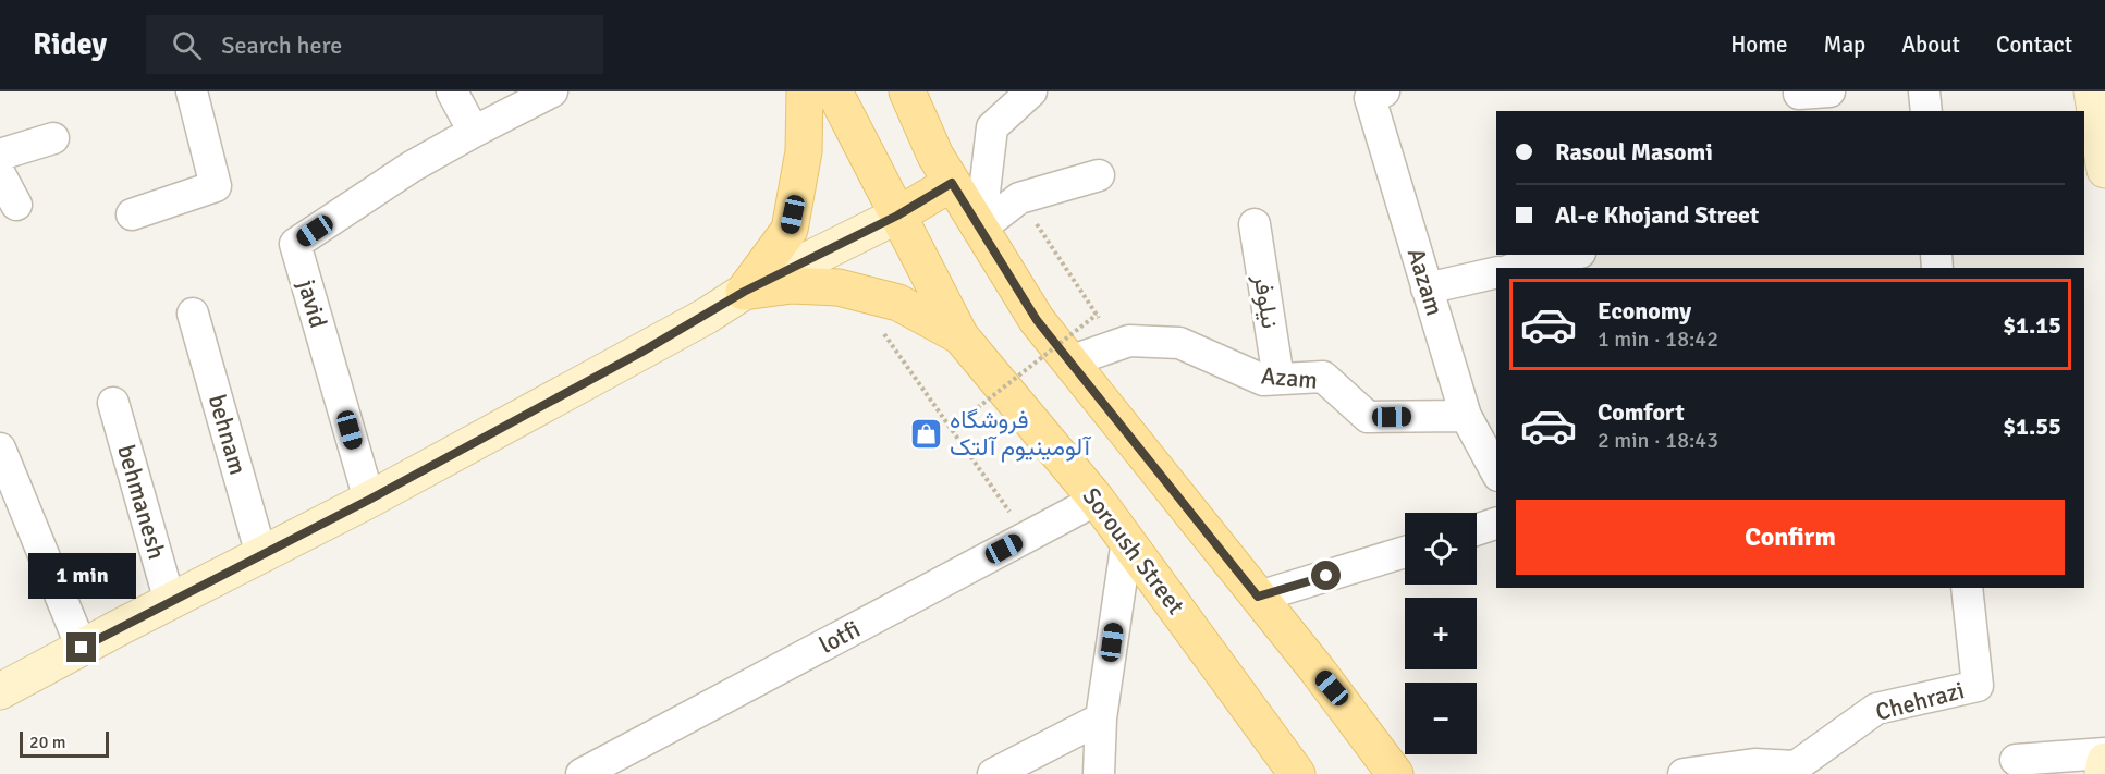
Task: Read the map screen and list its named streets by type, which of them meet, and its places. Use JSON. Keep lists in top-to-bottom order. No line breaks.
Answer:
{"streets":{"main road":["Soroush Street"],"street":["Aazam","نیلوفر","javid","Azam","behnam","behmanesh","lotfi","Chehrazi"]},"crossings":[["Aazam","Azam"],["نیلوفر","Azam"],["Soroush Street","lotfi"]],"places":{"shop":["فروشگاه آلومینیوم آلتک"]},"scale_bar":"20 m","page":{"header":"Ridey","search":"Search here","nav":["Home","Map","About","Contact"],"banner":["Rasoul Masomi","Al-e Khojand Street"],"list":[{"name":"Economy","note":"1 min · 18:42","value":"$1.15"},{"name":"Comfort","note":"2 min · 18:43","value":"$1.55"}],"buttons":"Confirm","map_buttons":["+","−"],"bubble":"1 min","scale":"20 m"}}
